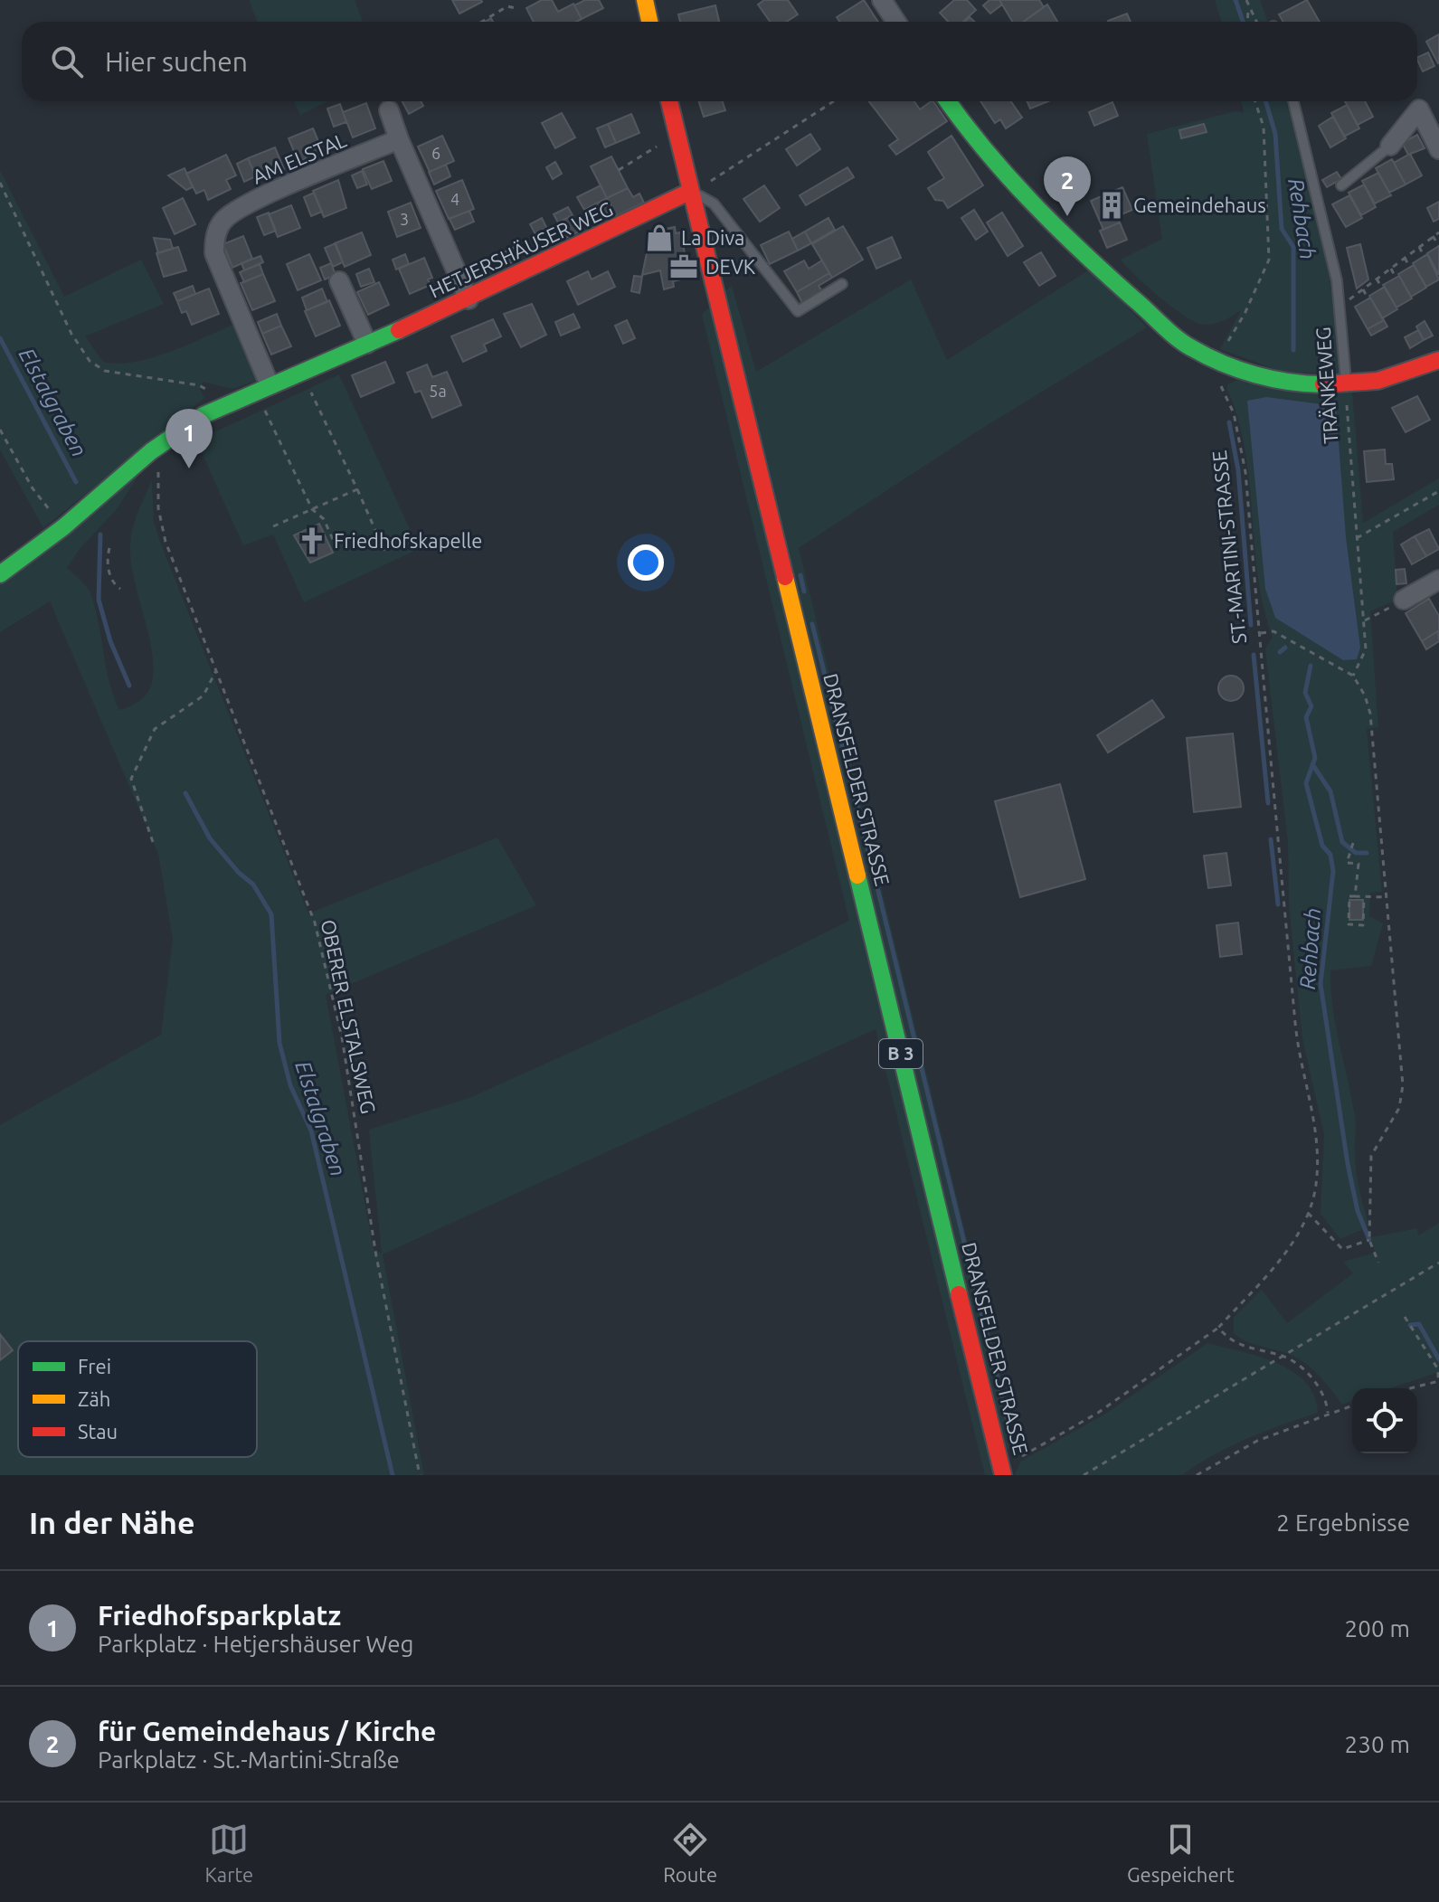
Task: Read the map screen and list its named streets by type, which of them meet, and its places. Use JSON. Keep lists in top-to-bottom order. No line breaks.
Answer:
{"streets":{"main road":["HETJERSHÄUSER WEG","DRANSFELDER STRASSE","B 3"],"street":["AM ELSTAL"],"lane":["TRÄNKEWEG"],"path":["ST.-MARTINI-STRASSE","OBERER ELSTALSWEG"]},"crossings":[["AM ELSTAL","HETJERSHÄUSER WEG"],["HETJERSHÄUSER WEG","DRANSFELDER STRASSE"],["ST.-MARTINI-STRASSE","DRANSFELDER STRASSE"]],"water":["Rehbach","Elstalgraben"],"places":{"building":["Gemeindehaus"],"shop":["La Diva"],"office":["DEVK"],"church":["Friedhofskapelle"]},"house_numbers":["6","4","3","5a"],"legend":["Frei","Zäh","Stau"],"page":{"search":"Hier suchen","pins":["2","1"],"heading":["In der Nähe","2 Ergebnisse"],"list":[{"mark":"1","name":"Friedhofsparkplatz","note":"Parkplatz · Hetjershäuser Weg","value":"200 m"},{"mark":"2","name":"für Gemeindehaus / Kirche","note":"Parkplatz · St.-Martini-Straße","value":"230 m"}],"nav":["Karte","Route","Gespeichert"]}}
